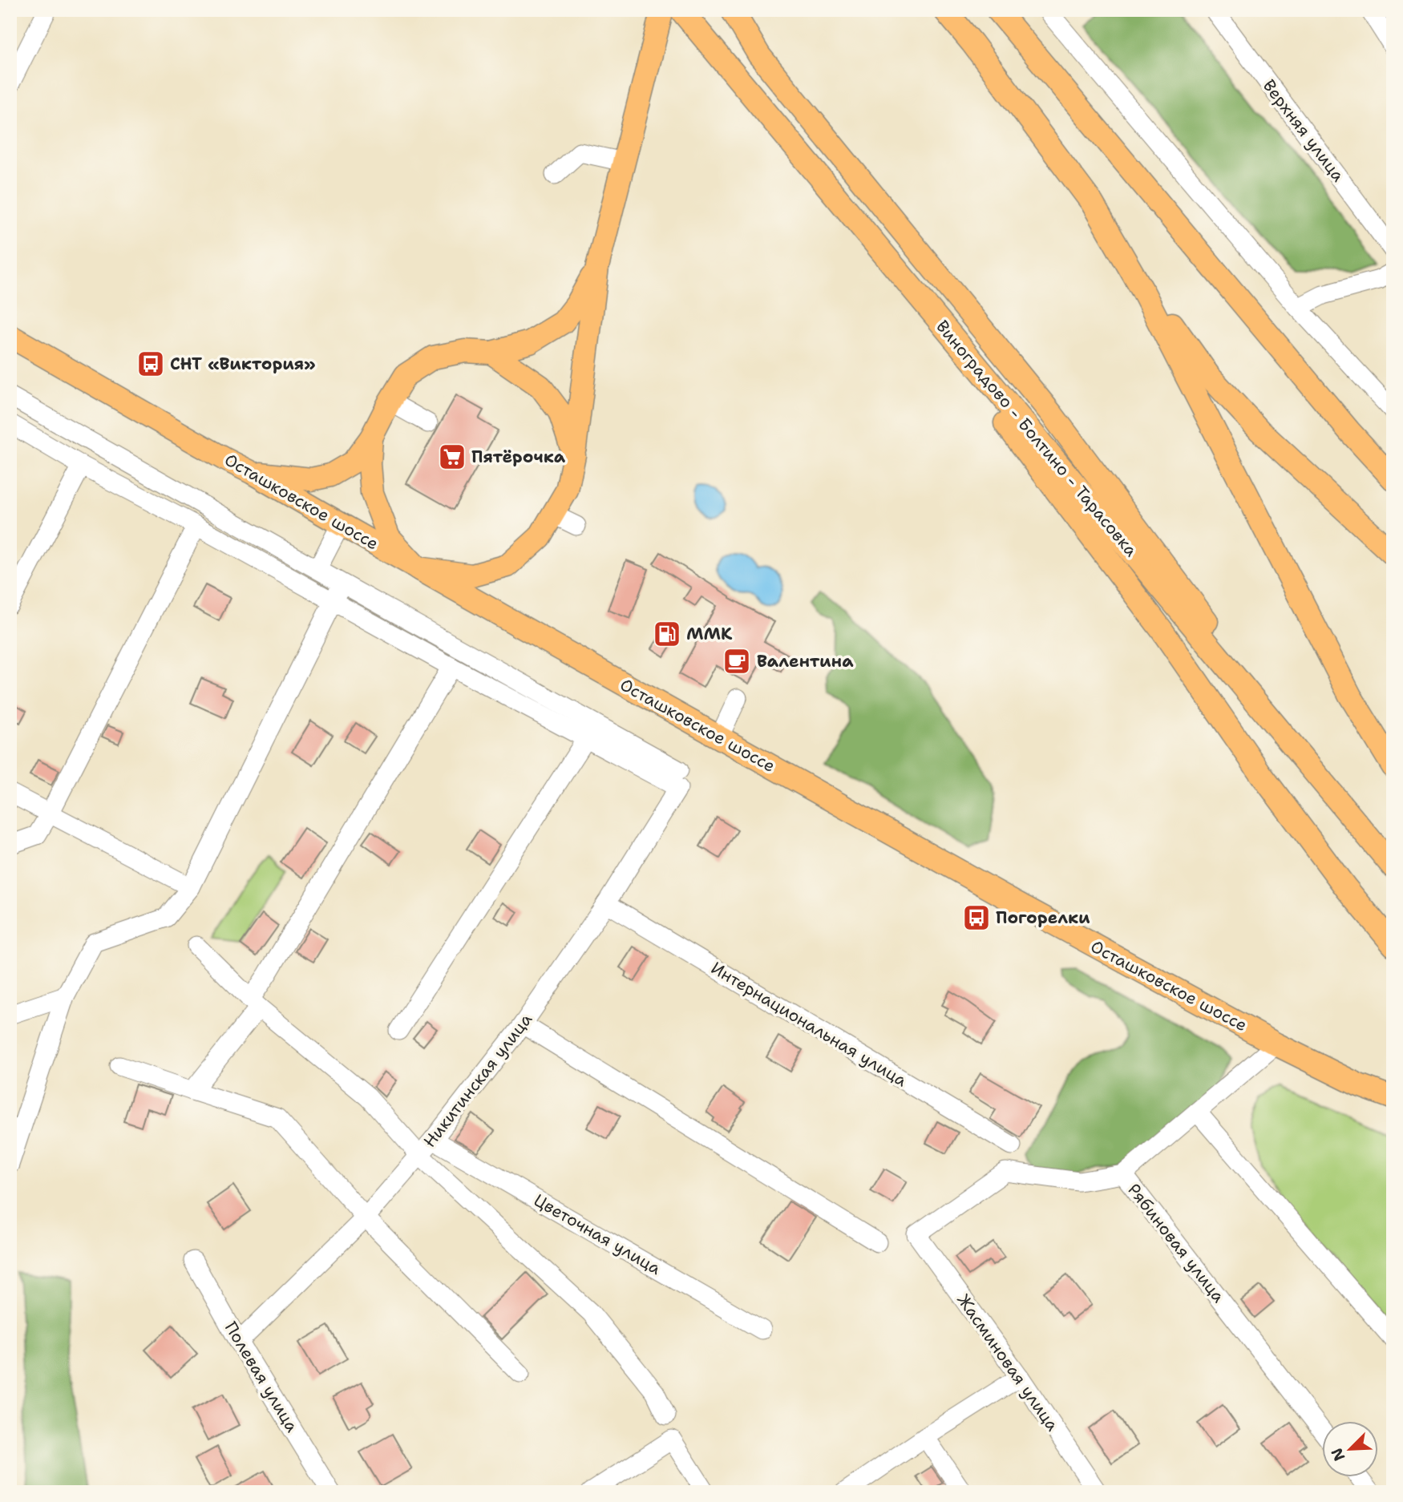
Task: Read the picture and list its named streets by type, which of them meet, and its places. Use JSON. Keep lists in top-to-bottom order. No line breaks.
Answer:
{"streets":{"main road":["Виноградово - Болтино - Тарасовка","Осташковское шоссе"],"street":["Верхняя улица","Интернациональная улица","Никитинская улица","Цветочная улица","Рябиновая улица","Жасминовая улица","Полевая улица"]},"crossings":[["Осташковское шоссе","Рябиновая улица"],["Интернациональная улица","Никитинская улица"],["Никитинская улица","Цветочная улица"],["Никитинская улица","Полевая улица"],["Рябиновая улица","Жасминовая улица"]],"places":{"bus stop":["СНТ «Виктория»","Погорелки"],"supermarket":["Пятёрочка"],"fuel station":["ММК"],"cafe":["Валентина"]},"north":"bottom left"}
